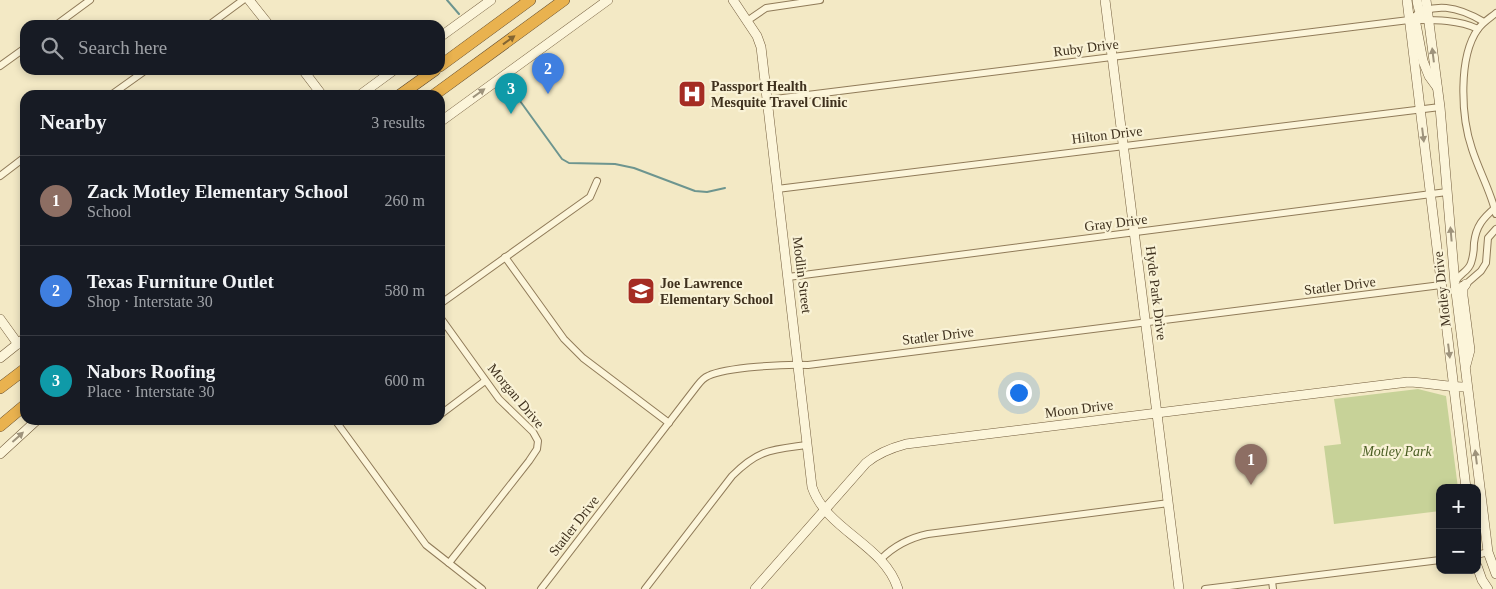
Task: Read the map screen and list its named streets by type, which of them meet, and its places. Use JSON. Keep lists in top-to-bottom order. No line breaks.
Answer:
{"streets":{"street":["Ruby Drive","Hilton Drive","Gray Drive","Modlin Street","Statler Drive","Motley Drive","Hyde Park Drive","Morgan Drive","Moon Drive"]},"crossings":[["Ruby Drive","Modlin Street"],["Ruby Drive","Motley Drive"],["Ruby Drive","Hyde Park Drive"],["Hilton Drive","Modlin Street"],["Hilton Drive","Motley Drive"],["Hilton Drive","Hyde Park Drive"],["Gray Drive","Modlin Street"],["Gray Drive","Motley Drive"],["Gray Drive","Hyde Park Drive"],["Modlin Street","Statler Drive"],["Modlin Street","Moon Drive"],["Statler Drive","Motley Drive"],["Statler Drive","Hyde Park Drive"],["Motley Drive","Moon Drive"],["Hyde Park Drive","Moon Drive"]],"parks":["Motley Park"],"places":{"hospital":["Passport Health Mesquite Travel Clinic"],"school or university":["Joe Lawrence Elementary School"]},"page":{"search":"Search here","pins":["2","3","1"],"heading":["Nearby","3 results"],"list":[{"mark":"1","name":"Zack Motley Elementary School","note":"School","value":"260 m"},{"mark":"2","name":"Texas Furniture Outlet","note":"Shop · Interstate 30","value":"580 m"},{"mark":"3","name":"Nabors Roofing","note":"Place · Interstate 30","value":"600 m"}],"map_buttons":["+","−"]}}
